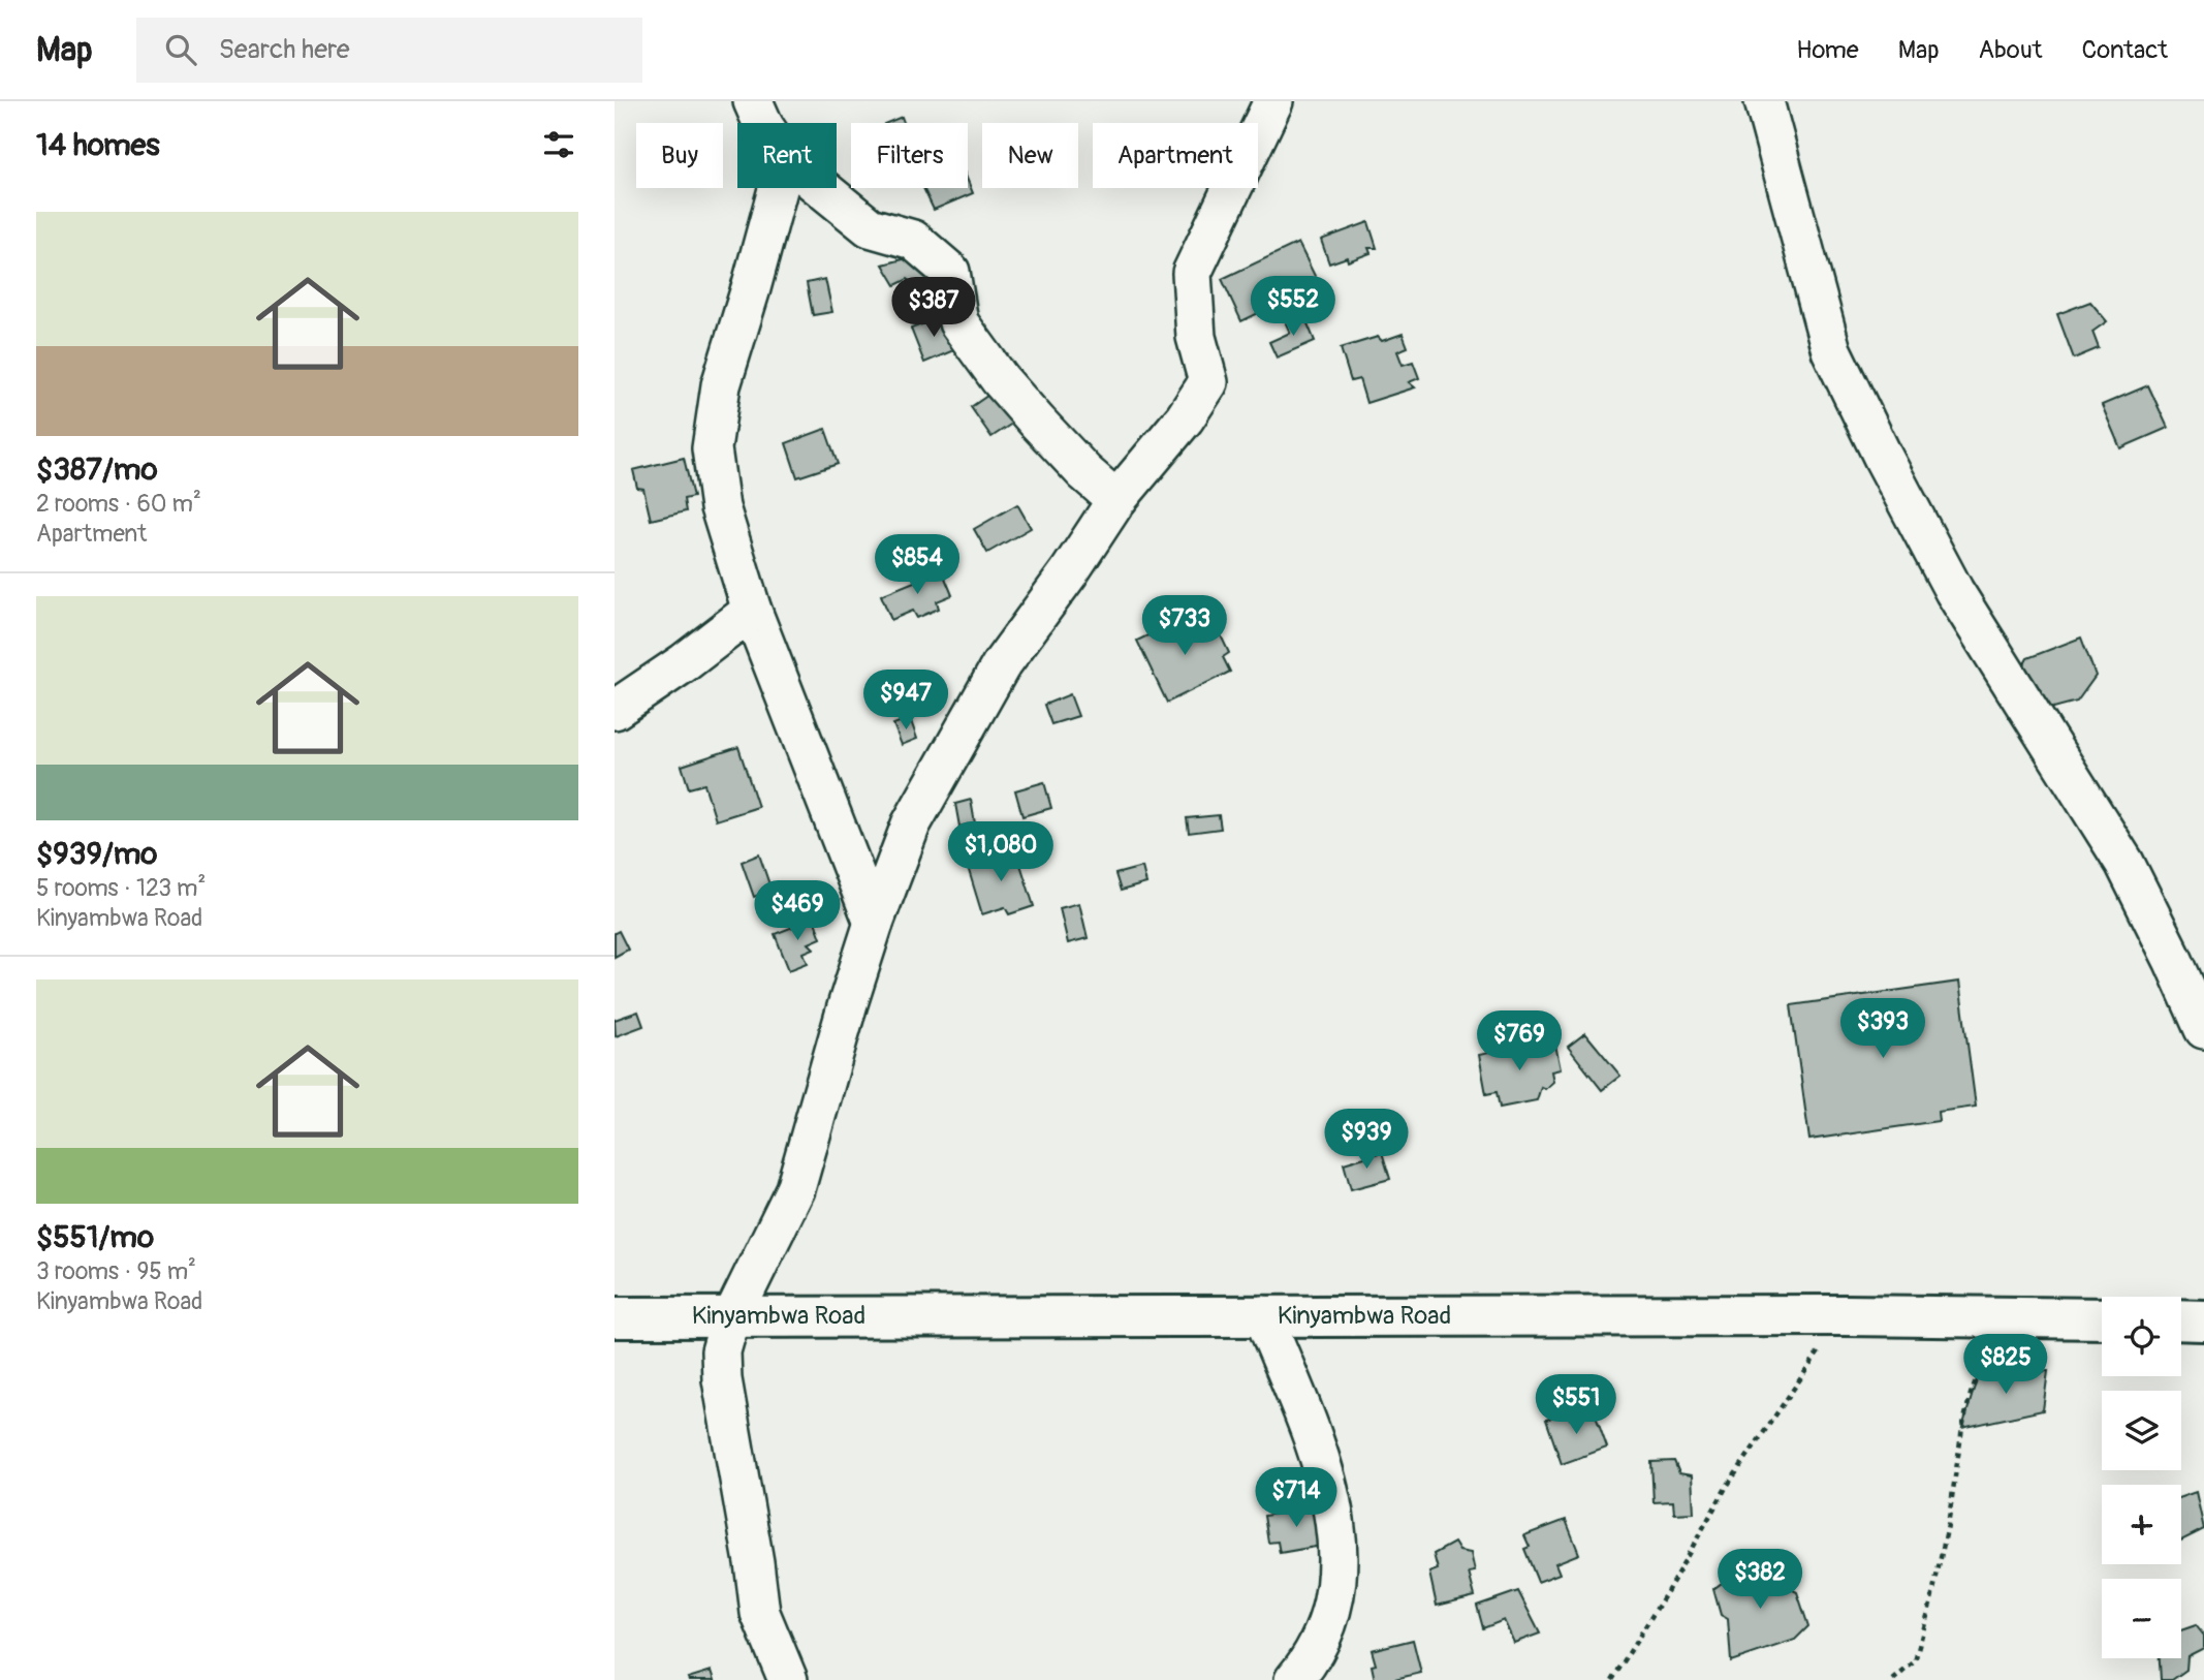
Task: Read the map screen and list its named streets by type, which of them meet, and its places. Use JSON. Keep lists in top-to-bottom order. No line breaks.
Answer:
{"streets":{"street":["Kinyambwa Road"]},"page":{"header":"Map","search":"Search here","nav":["Home","Map","About","Contact"],"heading":"14 homes","chip":["Buy","Rent","Filters","New","Apartment"],"list":[{"name":"$387/mo","note":"2 rooms · 60 m² · Apartment"},{"name":"$939/mo","note":"5 rooms · 123 m² · Kinyambwa Road"},{"name":"$551/mo","note":"3 rooms · 95 m² · Kinyambwa Road"}],"price":["$552","$387","$854","$733","$947","$1,080","$469","$393","$769","$939","$825","$551","$714","$382"],"map_buttons":["+","−"]}}
